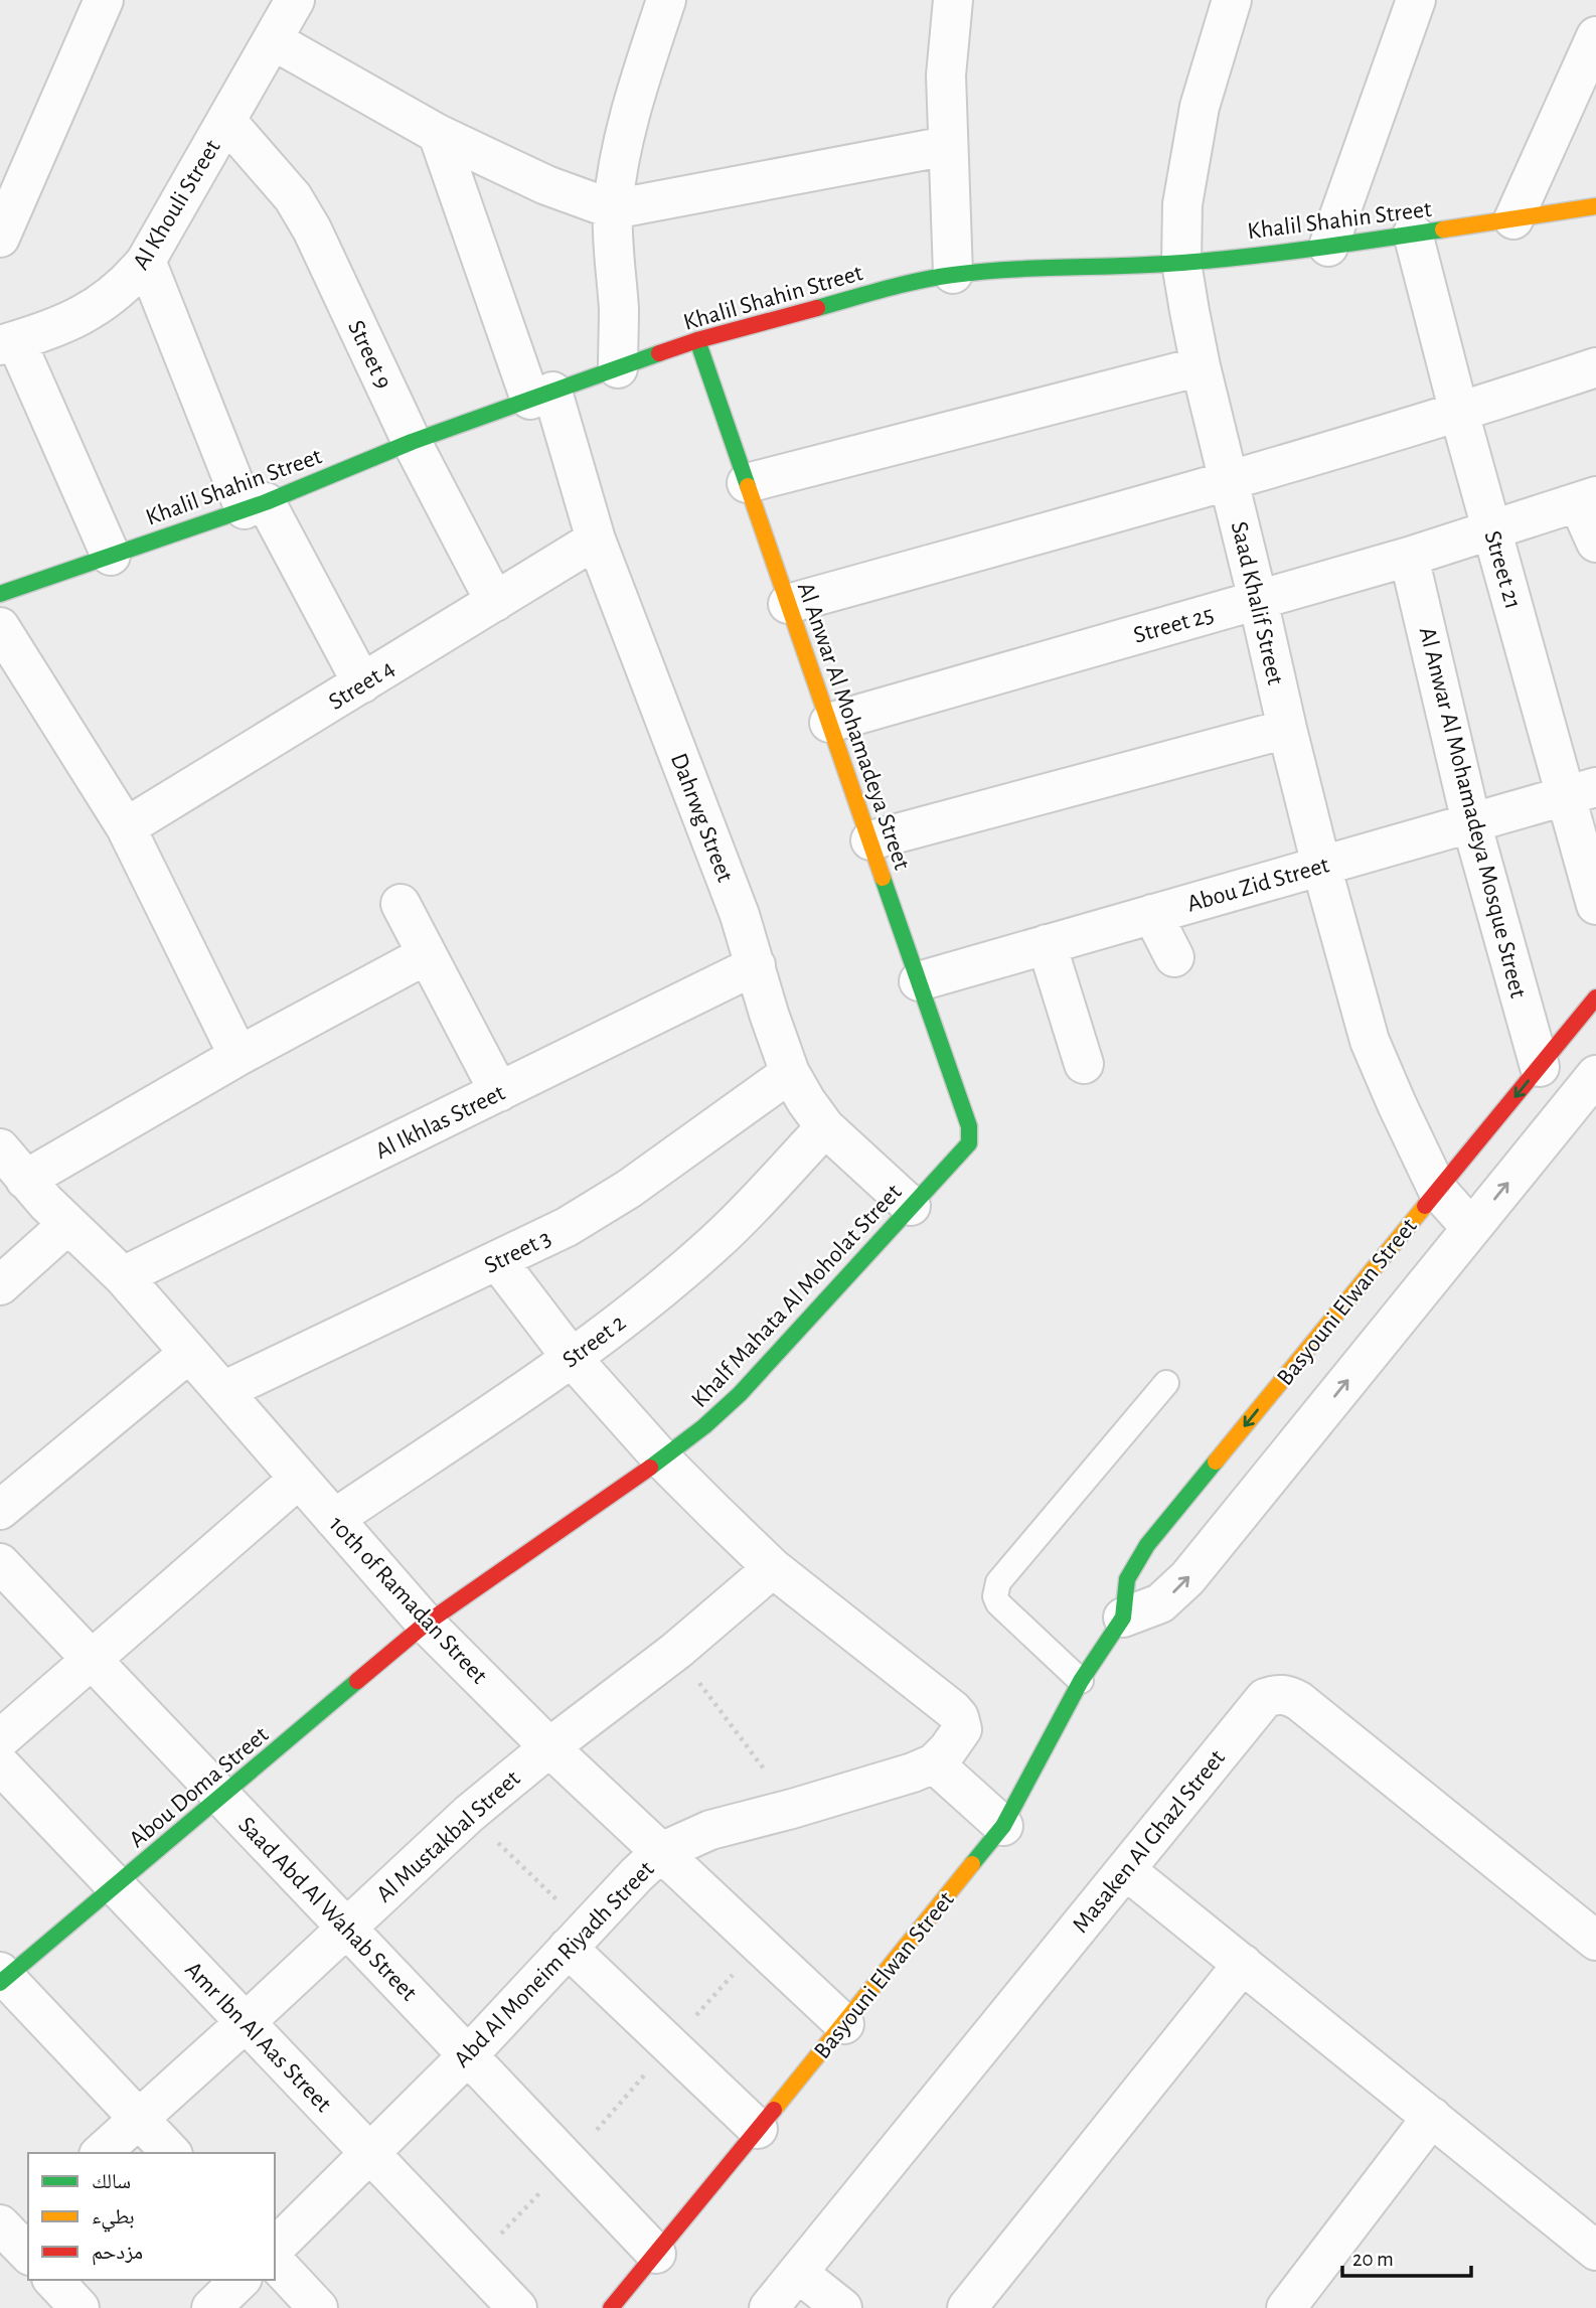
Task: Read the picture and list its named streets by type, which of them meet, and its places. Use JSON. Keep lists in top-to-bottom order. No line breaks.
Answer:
{"streets":{"street":["Al Khouli Street","Khalil Shahin Street","Street 9","Street 21","Saad Khalif Street","Street 25","Street 4","Al Anwar Al Mohamadeya Street","Al Anwar Al Mohamadeya Mosque Street","Dahrwg Street","Abou Zid Street","Al Ikhlas Street","Street 3","Khalf Mahata Al Moholat Street","Basyouni Elwan Street","Street 2","10th of Ramadan Street","Abou Doma Street","Al Mustakbal Street","Masaken Al Ghazl Street","Saad Abd Al Wahab Street","Abd Al Moneim Riyadh Street","Amr Ibn Al Aas Street"]},"crossings":[["Al Khouli Street","Street 9"],["Khalil Shahin Street","Street 9"],["Khalil Shahin Street","Street 21"],["Khalil Shahin Street","Saad Khalif Street"],["Khalil Shahin Street","Al Anwar Al Mohamadeya Street"],["Khalil Shahin Street","Dahrwg Street"],["Street 9","Street 4"],["Street 21","Street 25"],["Street 21","Abou Zid Street"],["Saad Khalif Street","Street 25"],["Saad Khalif Street","Abou Zid Street"],["Saad Khalif Street","Basyouni Elwan Street"],["Street 25","Al Anwar Al Mohamadeya Street"],["Street 25","Al Anwar Al Mohamadeya Mosque Street"],["Street 4","Dahrwg Street"],["Al Anwar Al Mohamadeya Street","Abou Zid Street"],["Al Anwar Al Mohamadeya Street","Khalf Mahata Al Moholat Street"],["Al Anwar Al Mohamadeya Mosque Street","Abou Zid Street"],["Al Anwar Al Mohamadeya Mosque Street","Basyouni Elwan Street"],["Dahrwg Street","Al Ikhlas Street"],["Dahrwg Street","Street 3"],["Dahrwg Street","Khalf Mahata Al Moholat Street"],["Dahrwg Street","Street 2"],["Al Ikhlas Street","10th of Ramadan Street"],["Street 3","10th of Ramadan Street"],["Khalf Mahata Al Moholat Street","10th of Ramadan Street"],["Khalf Mahata Al Moholat Street","Abou Doma Street"],["Basyouni Elwan Street","10th of Ramadan Street"],["Basyouni Elwan Street","Saad Abd Al Wahab Street"],["Street 2","10th of Ramadan Street"],["10th of Ramadan Street","Abou Doma Street"],["10th of Ramadan Street","Al Mustakbal Street"],["10th of Ramadan Street","Abd Al Moneim Riyadh Street"],["Abou Doma Street","Saad Abd Al Wahab Street"],["Abou Doma Street","Amr Ibn Al Aas Street"],["Al Mustakbal Street","Saad Abd Al Wahab Street"],["Al Mustakbal Street","Amr Ibn Al Aas Street"],["Saad Abd Al Wahab Street","Abd Al Moneim Riyadh Street"],["Abd Al Moneim Riyadh Street","Amr Ibn Al Aas Street"]],"legend":["سالك","بطيء","مزدحم"],"scale_bar":"20 m"}
